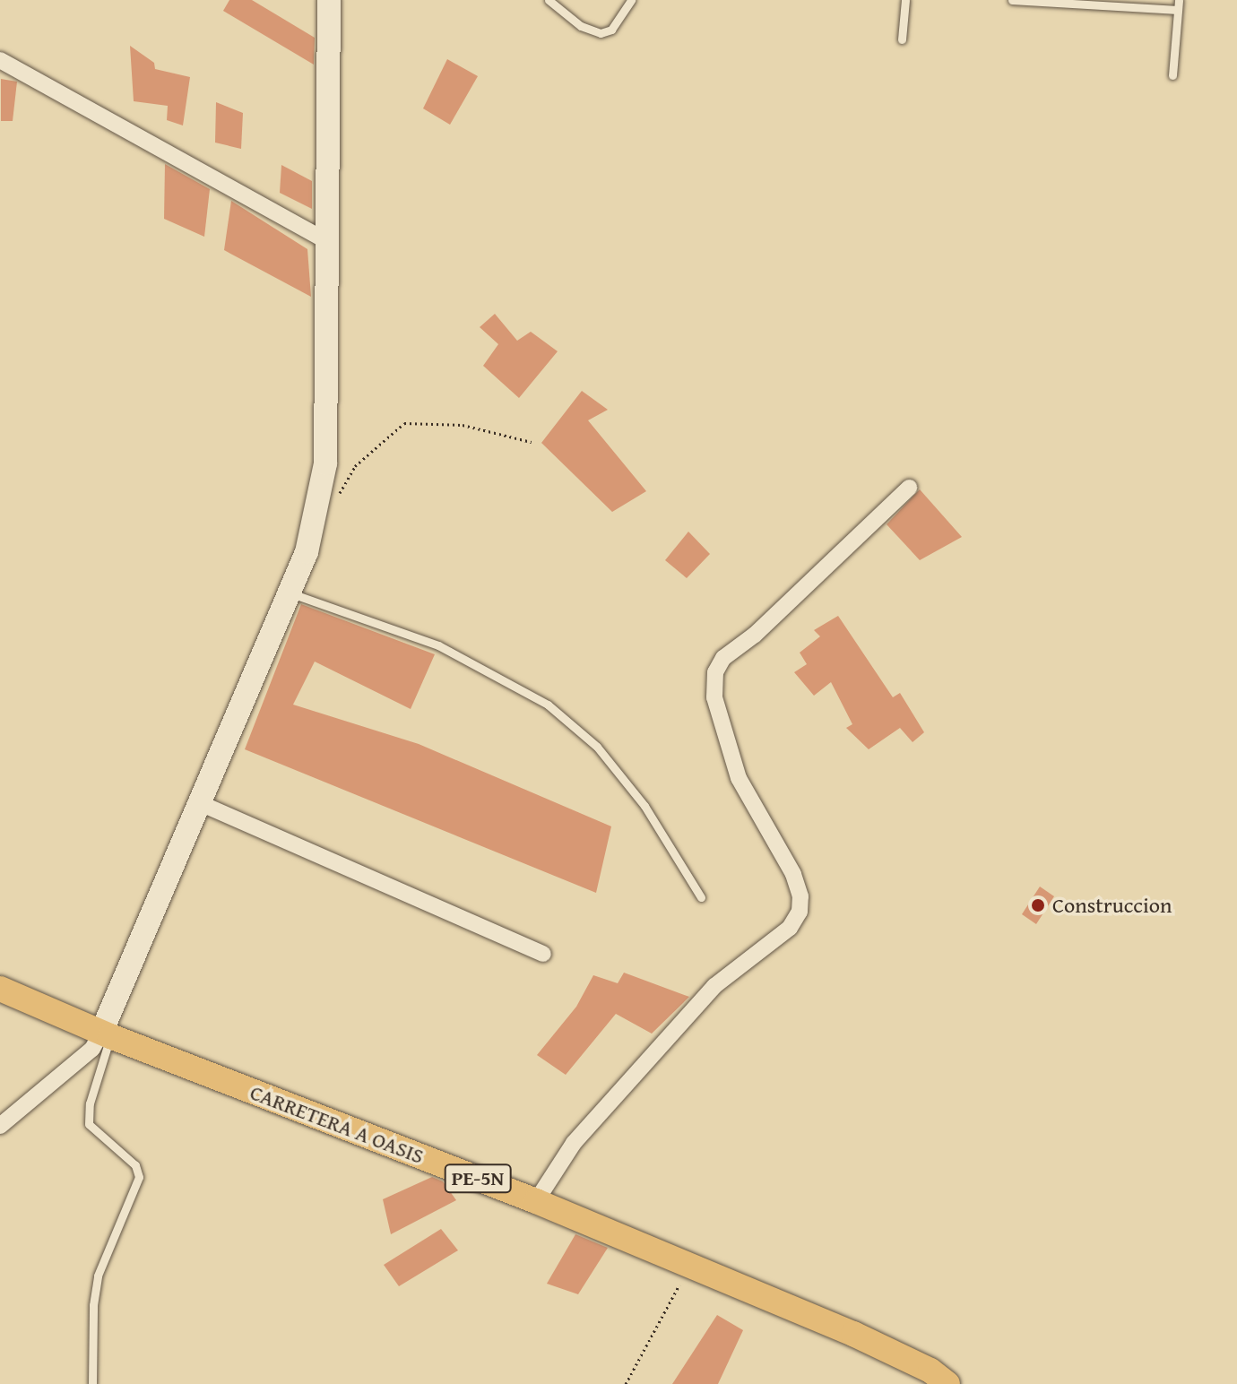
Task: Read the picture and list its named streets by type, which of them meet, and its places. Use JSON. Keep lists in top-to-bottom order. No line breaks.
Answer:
{"streets":{"main road":["CARRETERA A OASIS","PE-5N"]},"places":["Construccion"]}
